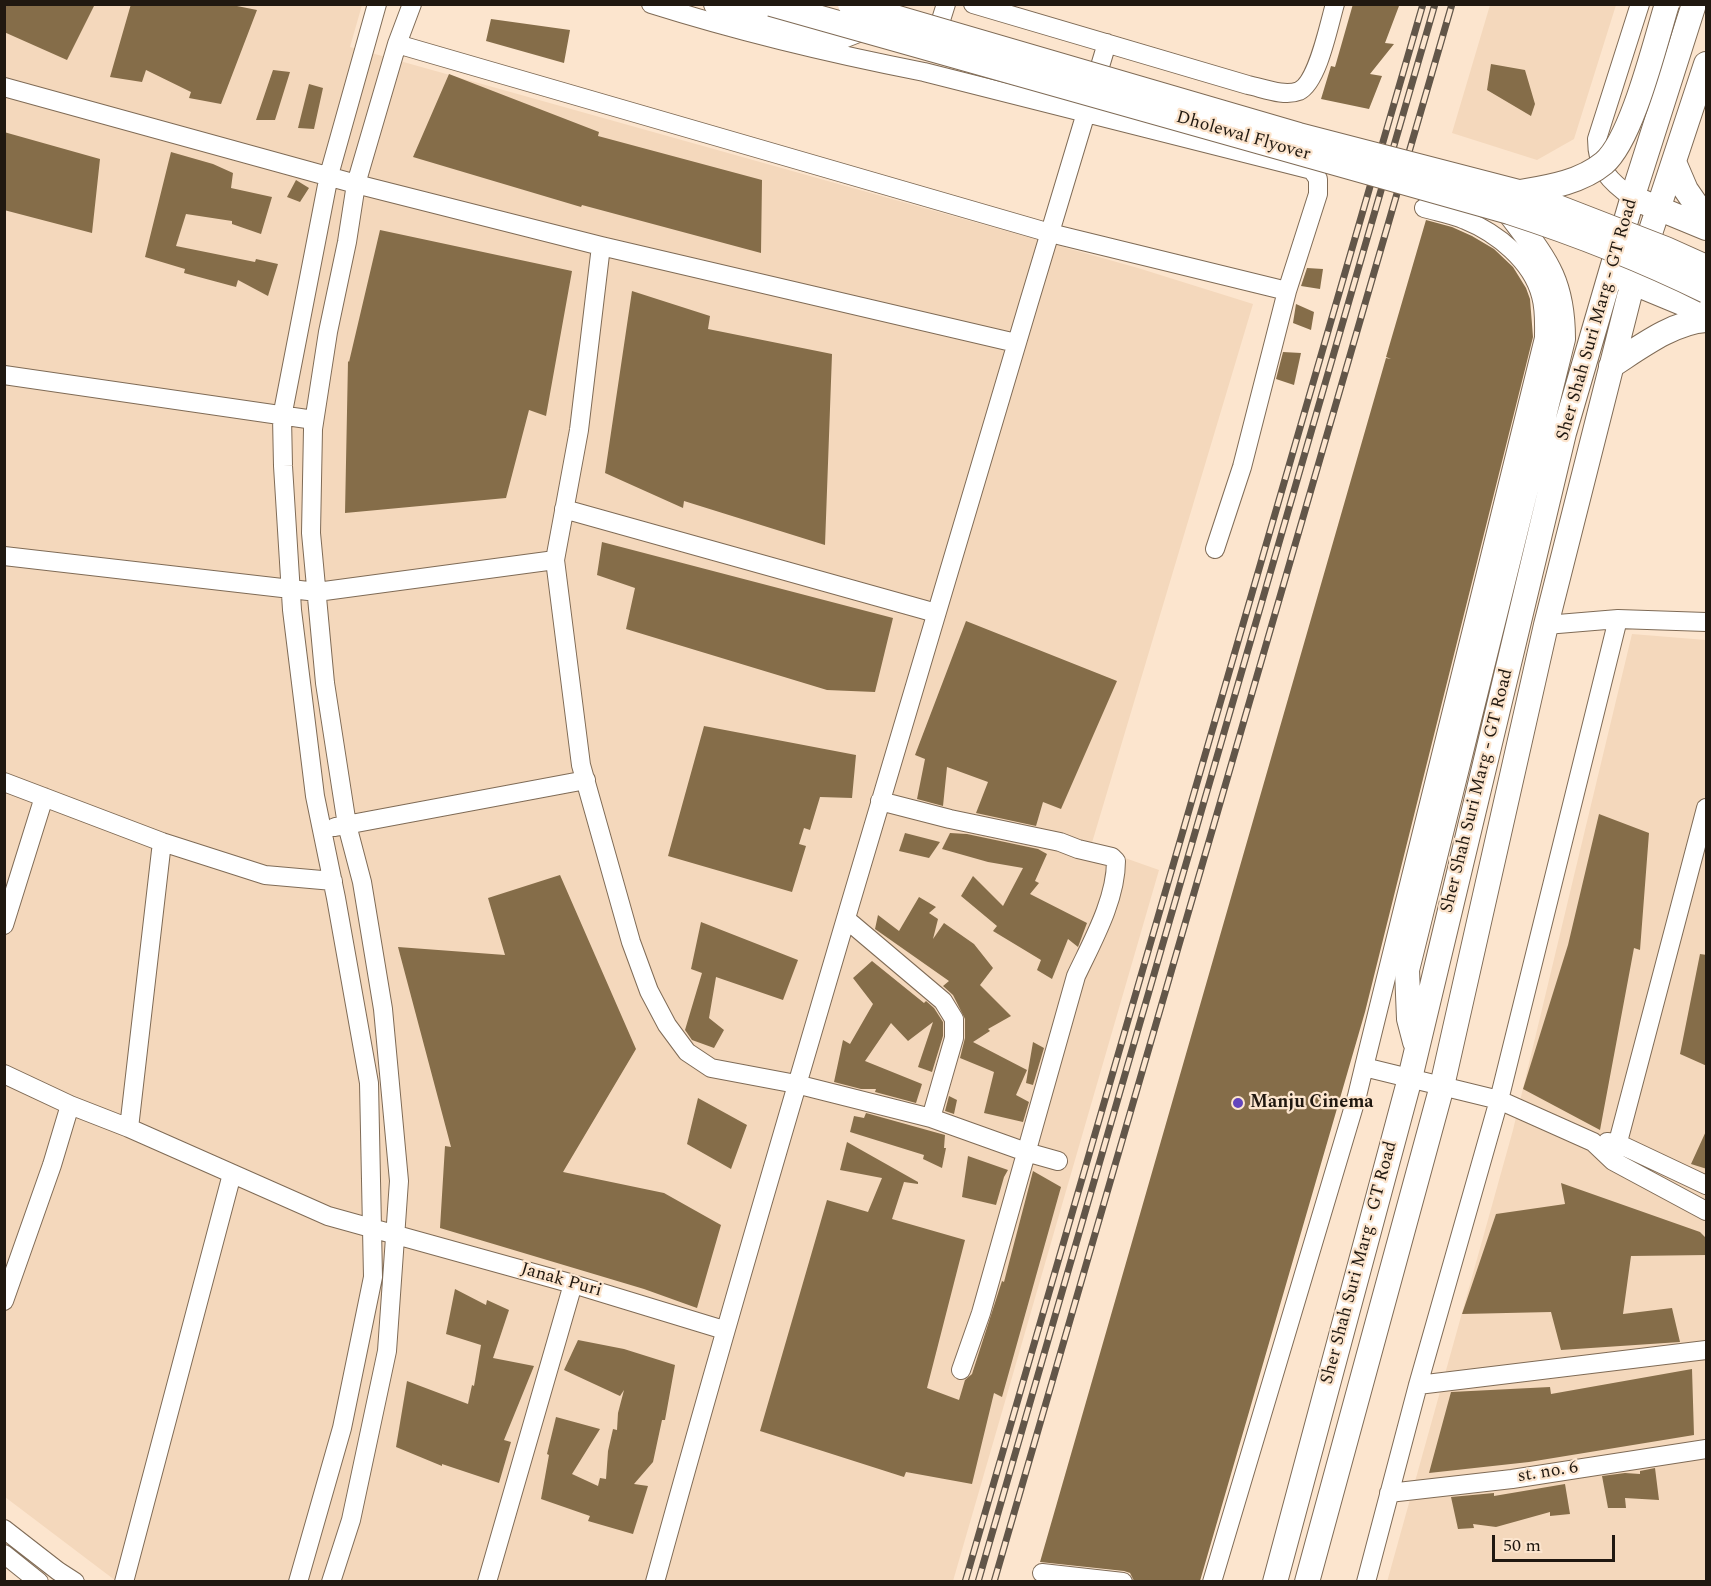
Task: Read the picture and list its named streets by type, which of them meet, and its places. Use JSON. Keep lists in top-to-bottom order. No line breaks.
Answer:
{"streets":{"main road":["Dholewal Flyover","Sher Shah Suri Marg - GT Road"],"street":["Janak Puri","st. no. 6"]},"places":["Manju Cinema"],"scale_bar":"50 m"}
